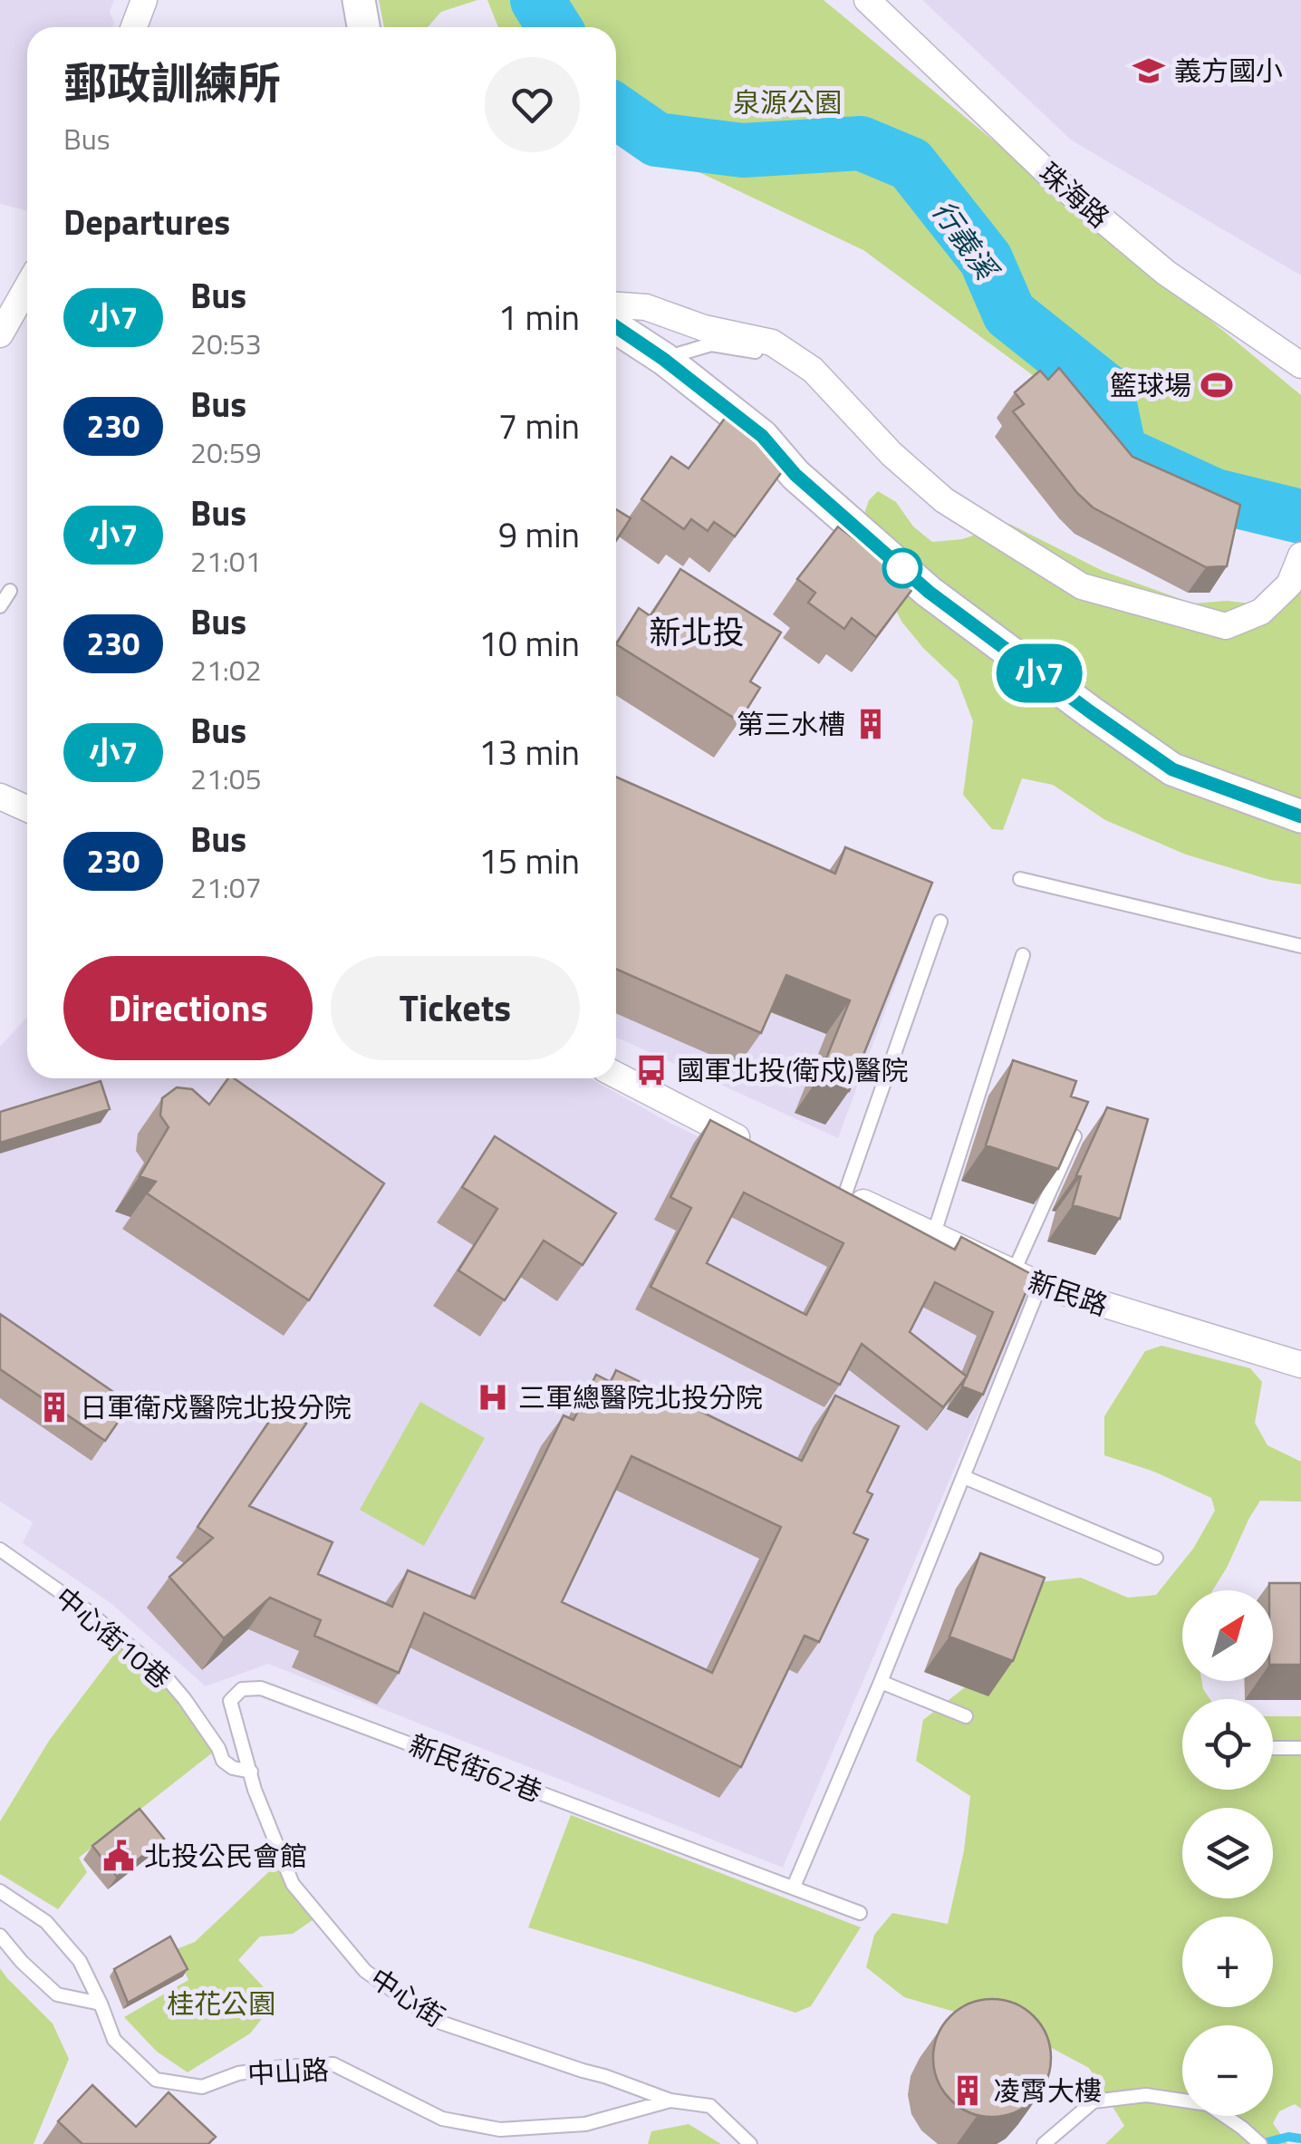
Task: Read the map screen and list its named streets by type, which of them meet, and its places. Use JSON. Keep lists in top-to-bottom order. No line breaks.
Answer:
{"streets":{"street":["珠海路","新民路"],"lane":["中心街10巷","新民街62巷","中心街","中山路"]},"crossings":[["中心街10巷","新民街62巷"],["中心街10巷","中心街"],["新民街62巷","中心街"],["中心街","中山路"]],"districts":["新北投"],"water":["行義溪"],"parks":["泉源公園","桂花公園"],"places":{"school or university":["義方國小"],"sports":["籃球場"],"building":["第三水槽","日軍衛戍醫院北投分院","凌霄大樓"],"bus stop":["國軍北投(衛戍)醫院"],"hospital":["三軍總醫院北投分院"],"public building":["北投公民會館"]},"lines":["bus line 小7"],"north":"top right","page":{"on_map":"小7","heading":[["郵政訓練所","Bus"],"Departures"],"list":[{"mark":"小7","name":"Bus","note":"20:53","value":"1 min"},{"mark":"230","name":"Bus","note":"20:59","value":"7 min"},{"mark":"小7","name":"Bus","note":"21:01","value":"9 min"},{"mark":"230","name":"Bus","note":"21:02","value":"10 min"},{"mark":"小7","name":"Bus","note":"21:05","value":"13 min"},{"mark":"230","name":"Bus","note":"21:07","value":"15 min"}],"buttons":["Directions","Tickets"],"map_buttons":["+","−"]}}
